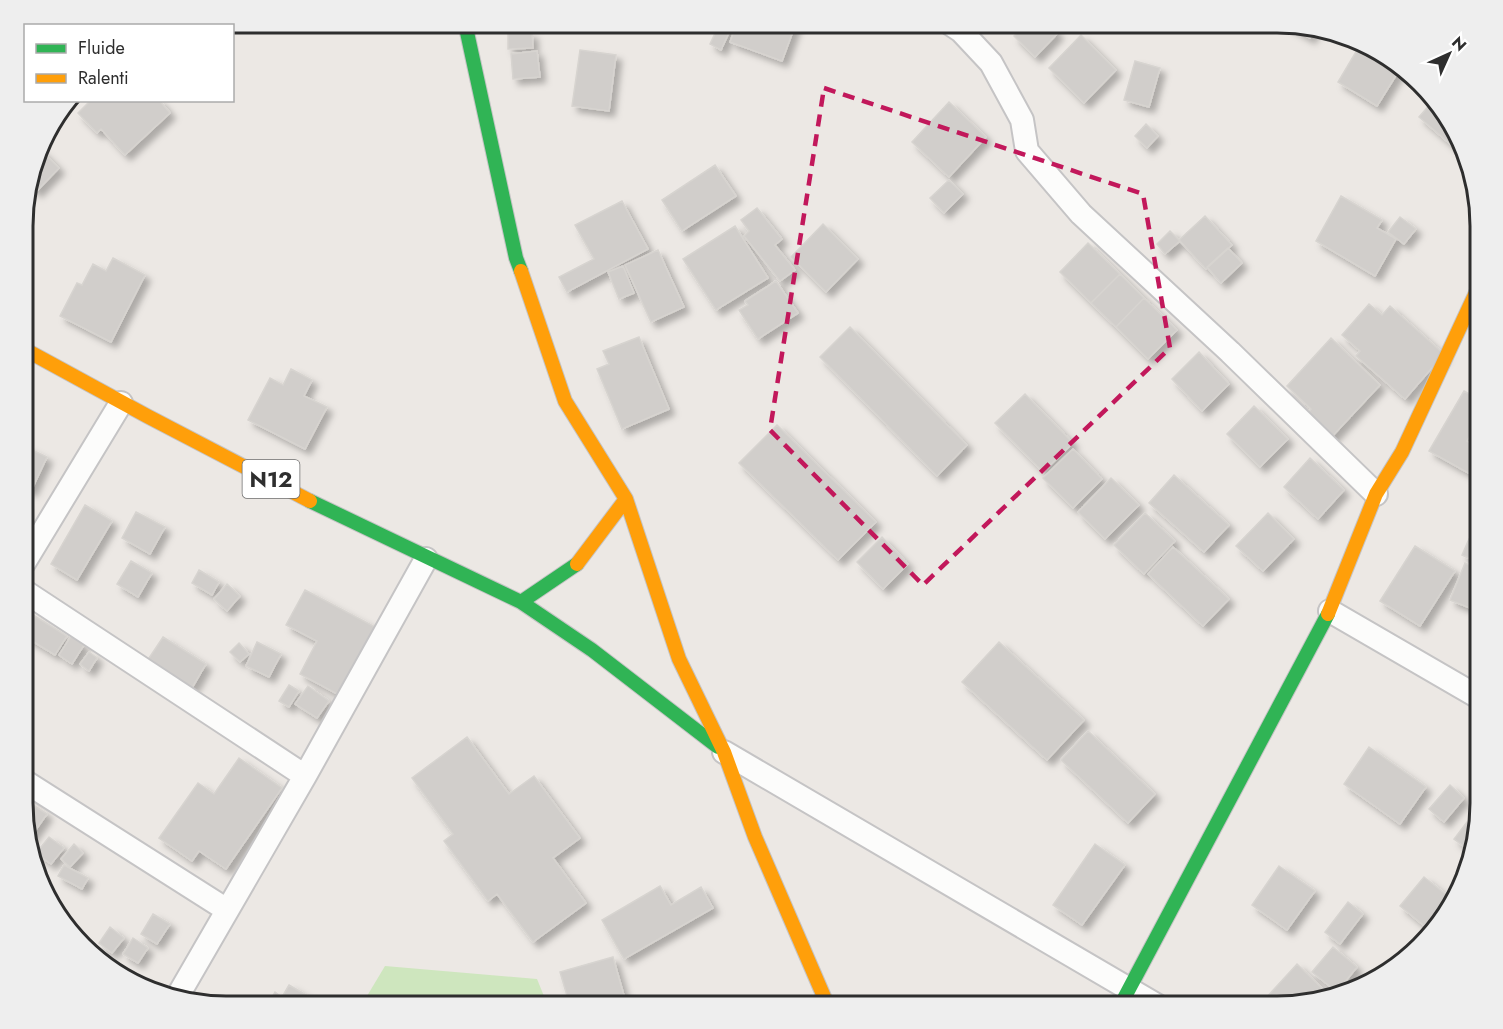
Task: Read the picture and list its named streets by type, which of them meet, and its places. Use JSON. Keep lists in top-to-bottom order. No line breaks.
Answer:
{"streets":{"main road":["N12"]},"legend":["Fluide","Ralenti"],"north":"top right"}
